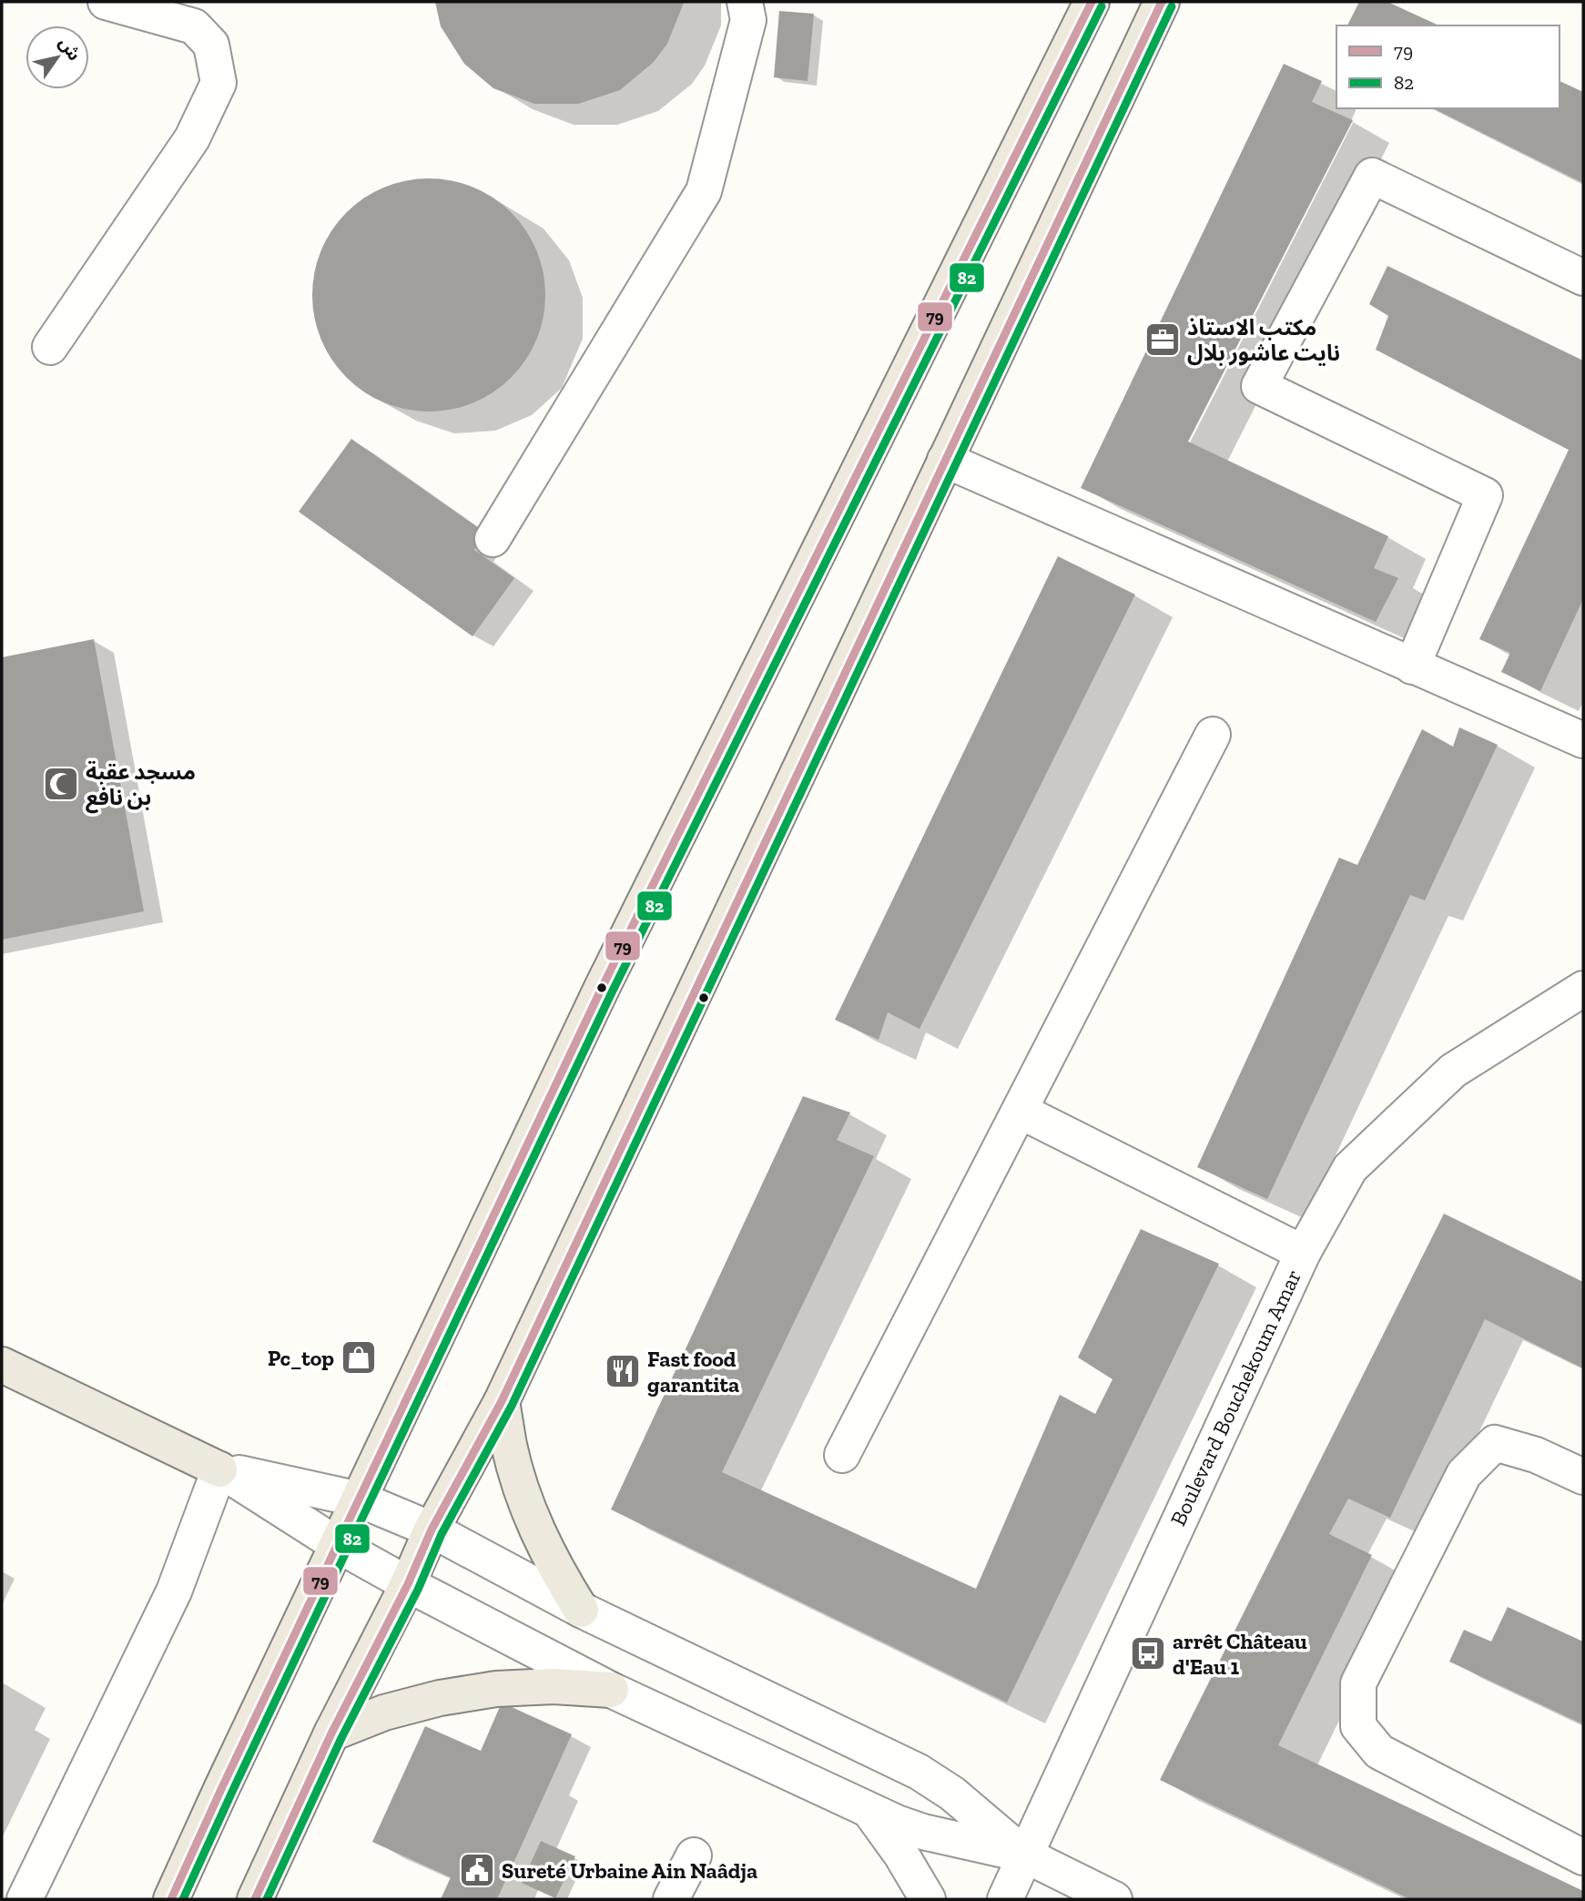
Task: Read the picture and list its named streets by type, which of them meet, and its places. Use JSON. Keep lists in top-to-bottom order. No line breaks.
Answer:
{"streets":{"street":["Boulevard Bouchekoum Amar"]},"places":{"office":["مكتب الاستاذ نايت عاشور بلال"],"mosque":["مسجد عقبة بن نافع"],"shop":["Pc_top"],"restaurant":["Fast food garantita"],"bus stop":["arrêt Château d'Eau 1"],"public building":["Sureté Urbaine Ain Naâdja"]},"lines":["transit line 79","transit line 82"],"legend":["79","82"],"north":"top right"}
